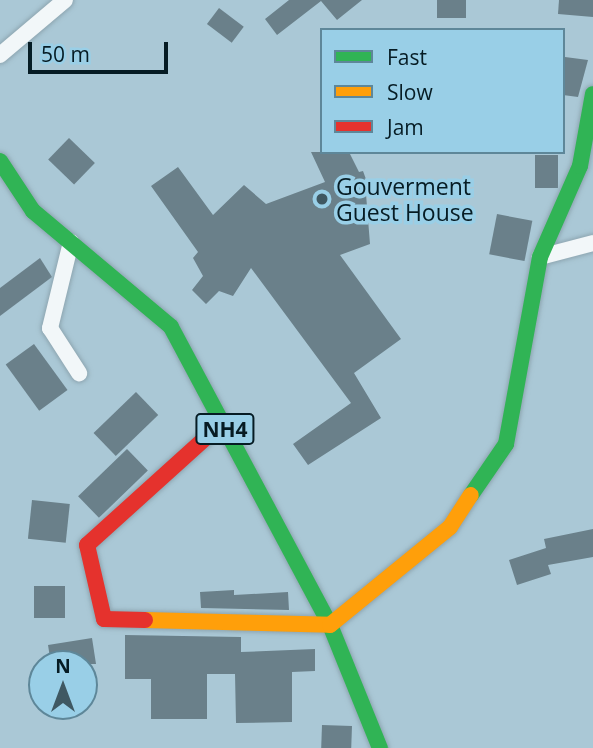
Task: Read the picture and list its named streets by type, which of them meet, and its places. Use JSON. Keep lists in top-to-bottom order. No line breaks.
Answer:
{"streets":{"main road":["NH4"]},"places":["Gouverment Guest House"],"legend":["Fast","Slow","Jam"],"scale_bar":"50 m","north":"top"}
